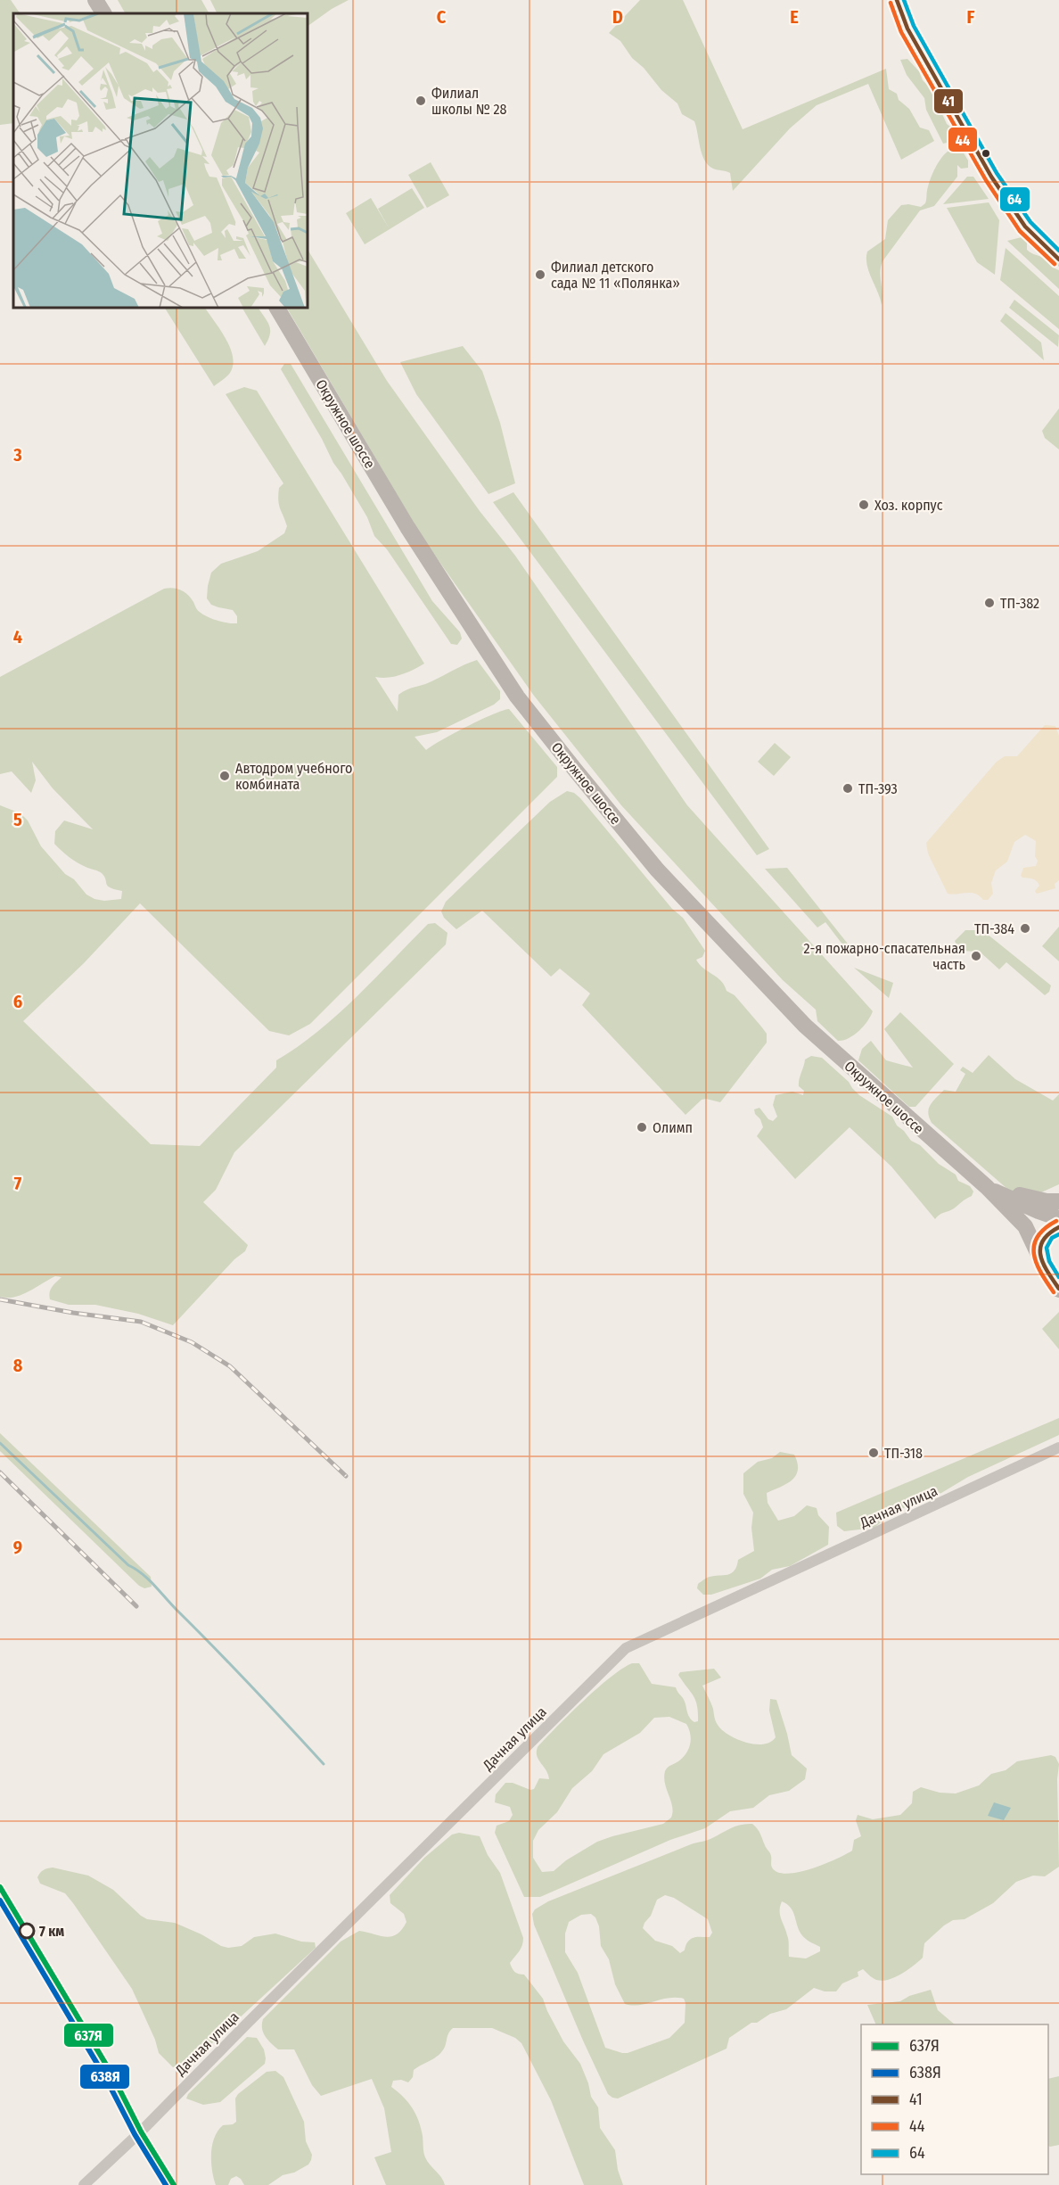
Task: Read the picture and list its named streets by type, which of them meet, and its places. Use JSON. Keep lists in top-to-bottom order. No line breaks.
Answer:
{"streets":{"main road":["Окружное шоссе"],"street":["Дачная улица"]},"places":["Филиал школы № 28","Филиал детского сада № 11 «Полянка»","Хоз. корпус","ТП-382","Автодром учебного комбината","ТП-393","ТП-384","2-я пожарно-спасательная часть","Олимп","ТП-318","7 км"],"lines":["transit line 41","transit line 64","transit line 44","transit line 637Я","transit line 638Я"],"legend":["637Я","638Я","41","44","64"],"grid":{"columns":["C","D","E","F"],"rows":["3","4","5","6","7","8","9"]}}
